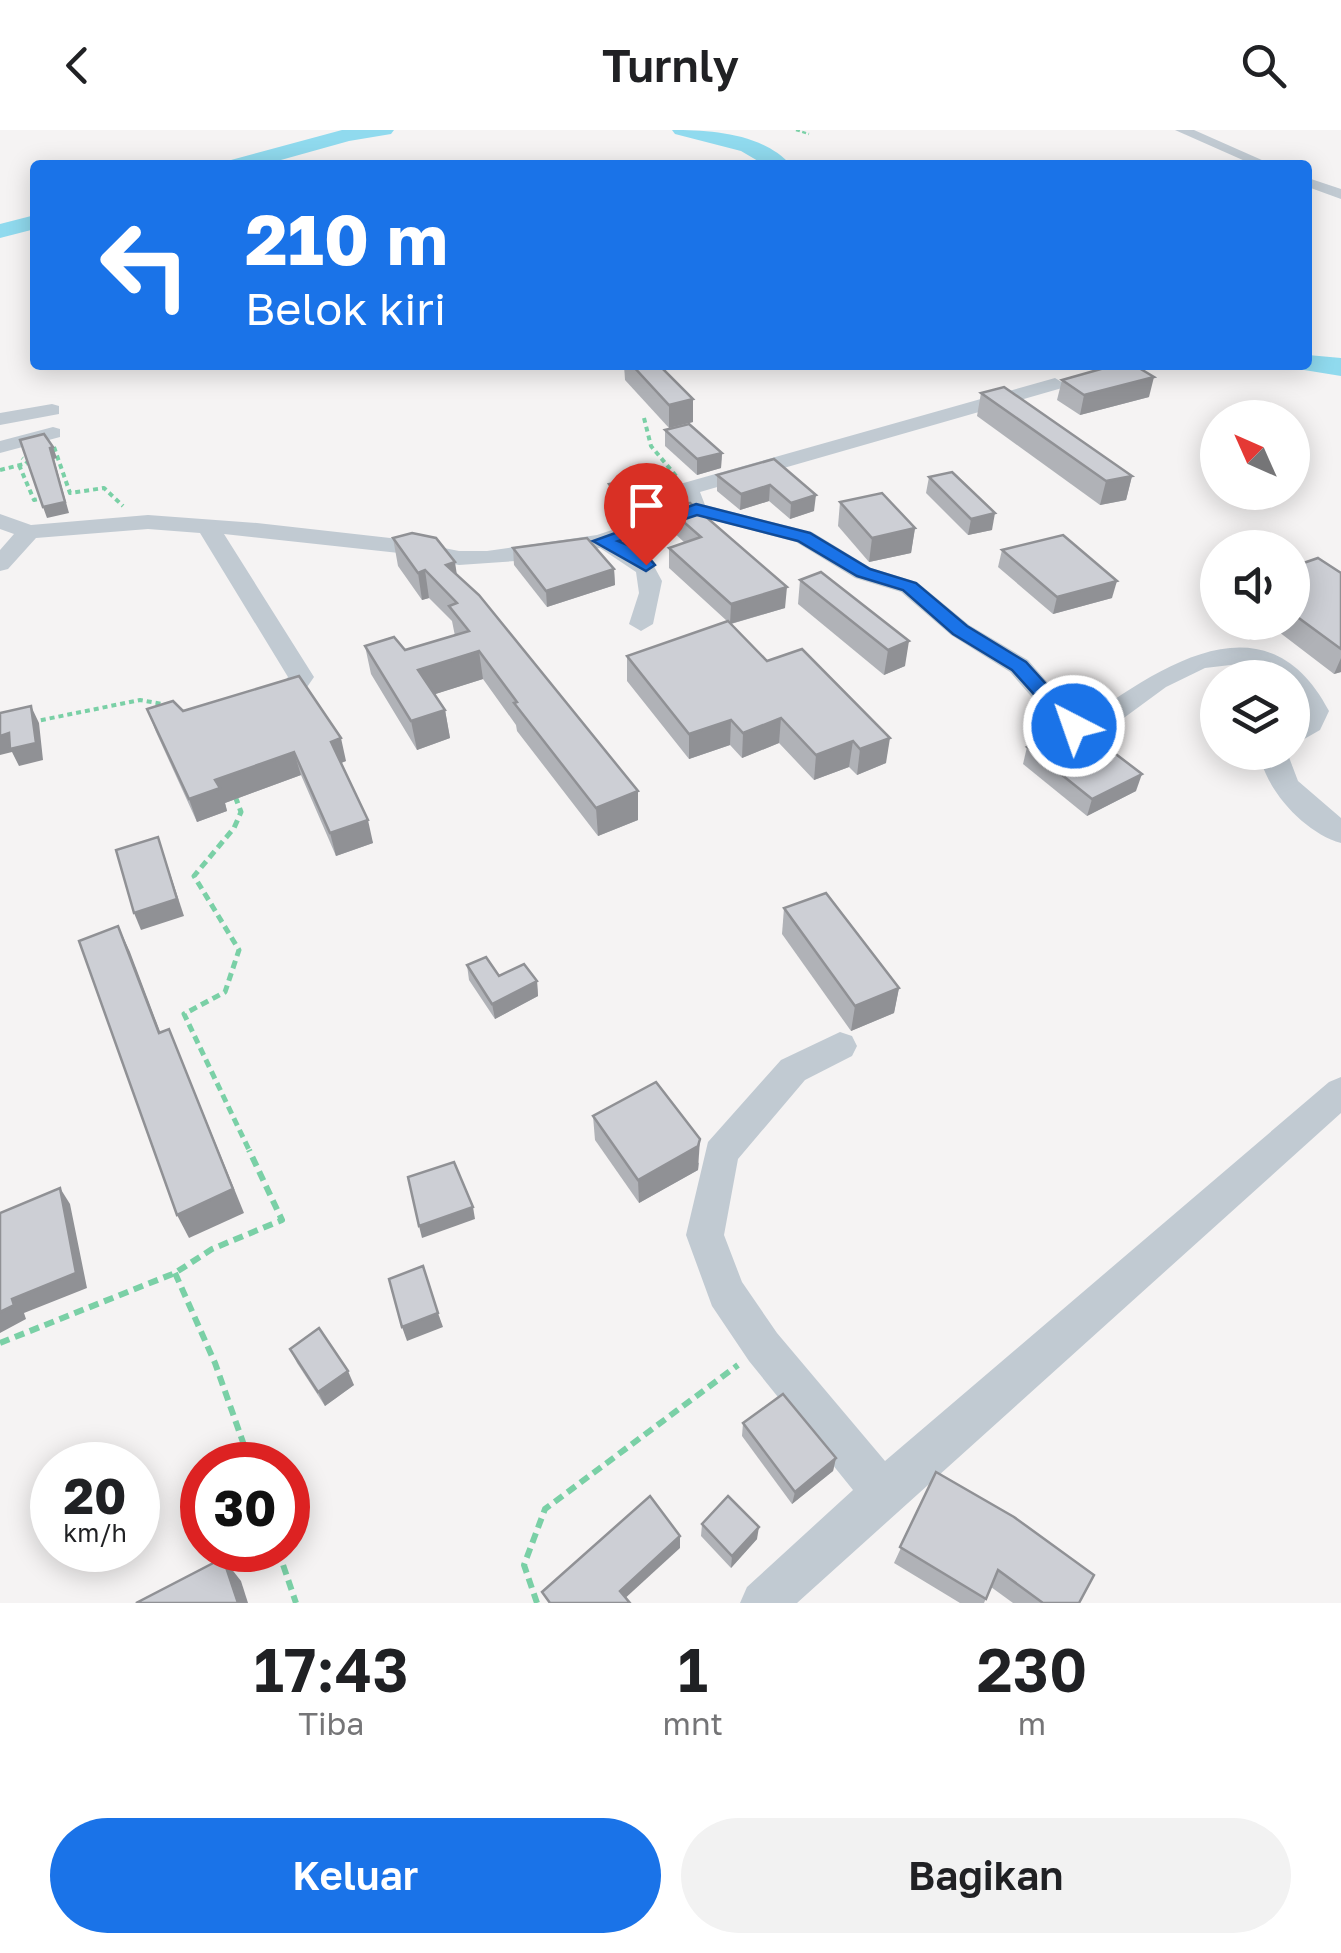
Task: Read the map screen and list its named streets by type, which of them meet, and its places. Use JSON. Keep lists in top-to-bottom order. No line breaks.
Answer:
{"north":"top left","page":{"header":"Turnly","turn":["210 m","Belok kiri"],"speed":"20 km/h","limit":"30","eta":["17:43","Tiba","1","mnt","230","m"],"buttons":["Keluar","Bagikan"]}}
